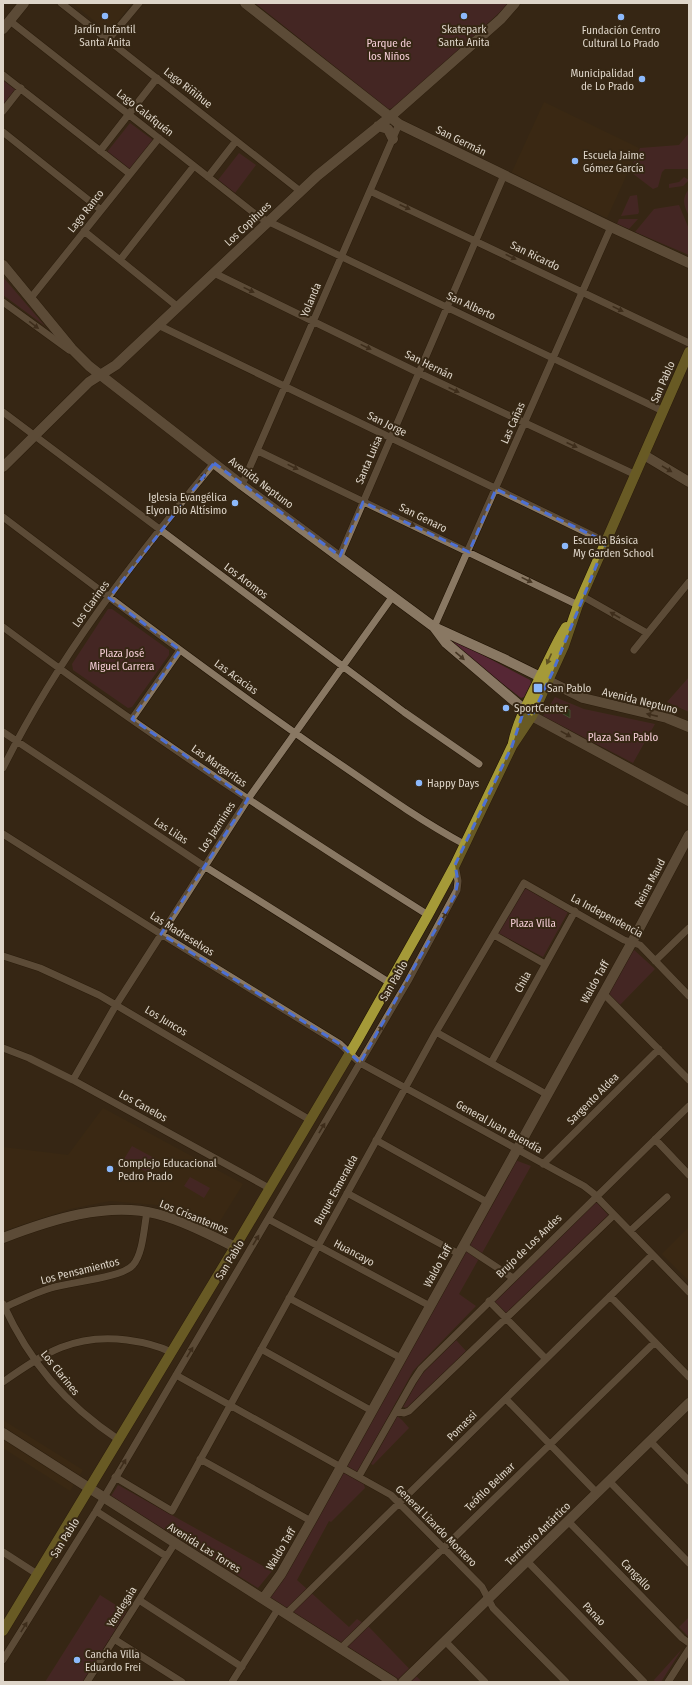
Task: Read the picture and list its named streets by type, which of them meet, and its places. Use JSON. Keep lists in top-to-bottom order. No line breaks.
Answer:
{"streets":{"main road":["San Pablo"],"street":["Lago Riñihue","Lago Calafquén","San Germán","Lago Ranco","Los Copihues","San Ricardo","Yolanda","San Alberto","San Hernán","Las Cañas","San Jorge","Santa Luisa","Avenida Neptuno","San Genaro","Los Aromos","Los Clarines","Las Acacias","Las Margaritas","Los Jazmines","Las Lilas","Reina Maud","La Independencia","Las Madreselvas","Chila","Waldo Taff","Los Juncos","Sargento Aldea","Los Canelos","General Juan Buendía","Buque Esmeralda","Los Crisantemos","Brujo de Los Andes","Huancayo","Los Pensamientos","Pomassi","Teófilo Belmar","General Lizardo Montero","Territorio Antártico","Avenida Las Torres","Cangallo","Yendegaia","Panao"]},"crossings":[["Lago Riñihue","Los Copihues"],["Lago Calafquén","Lago Ranco"],["Lago Calafquén","Los Copihues"],["Lago Calafquén","San Alberto"],["San Germán","Los Copihues"],["San Germán","Yolanda"],["San Germán","Las Cañas"],["San Germán","Santa Luisa"],["Lago Ranco","Avenida Neptuno"],["Los Copihues","San Alberto"],["Los Copihues","San Hernán"],["Los Copihues","San Jorge"],["Los Copihues","Avenida Neptuno"],["Los Copihues","Los Aromos"],["San Ricardo","Yolanda"],["San Ricardo","Las Cañas"],["San Ricardo","Santa Luisa"],["Yolanda","San Alberto"],["Yolanda","San Hernán"],["Yolanda","San Jorge"],["Yolanda","Avenida Neptuno"],["Yolanda","San Genaro"],["San Alberto","San Pablo"],["San Alberto","Las Cañas"],["San Alberto","Santa Luisa"],["San Hernán","San Pablo"],["San Hernán","Las Cañas"],["San Hernán","Santa Luisa"],["San Pablo","San Jorge"],["San Pablo","Avenida Neptuno"],["San Pablo","San Genaro"],["San Pablo","Los Clarines"],["San Pablo","Las Acacias"],["San Pablo","Las Margaritas"],["San Pablo","Las Lilas"],["San Pablo","Las Madreselvas"],["San Pablo","Los Juncos"],["San Pablo","Los Canelos"],["San Pablo","General Juan Buendía"],["San Pablo","Buque Esmeralda"],["San Pablo","Los Crisantemos"],["San Pablo","Huancayo"],["San Pablo","General Lizardo Montero"],["San Pablo","Avenida Las Torres"],["Las Cañas","San Jorge"],["Las Cañas","Avenida Neptuno"],["Las Cañas","San Genaro"],["San Jorge","Santa Luisa"],["Santa Luisa","Avenida Neptuno"],["Santa Luisa","San Genaro"],["Avenida Neptuno","Los Clarines"],["Avenida Neptuno","Los Jazmines"],["Los Aromos","Los Clarines"],["Los Aromos","Los Jazmines"],["Los Clarines","Las Acacias"],["Los Clarines","Las Margaritas"],["Los Clarines","Las Lilas"],["Los Clarines","Los Pensamientos"],["Las Acacias","Los Jazmines"],["Las Margaritas","Los Jazmines"],["Los Jazmines","Las Lilas"],["Los Jazmines","Las Madreselvas"],["Los Jazmines","Los Juncos"],["Los Jazmines","Los Canelos"],["Reina Maud","La Independencia"],["Reina Maud","Waldo Taff"],["La Independencia","Chila"],["La Independencia","Waldo Taff"],["La Independencia","Buque Esmeralda"],["Las Madreselvas","General Juan Buendía"],["Waldo Taff","General Juan Buendía"],["Waldo Taff","Huancayo"],["Waldo Taff","General Lizardo Montero"],["Waldo Taff","Avenida Las Torres"],["Sargento Aldea","General Juan Buendía"],["General Juan Buendía","Buque Esmeralda"],["General Juan Buendía","Brujo de Los Andes"],["General Juan Buendía","Pomassi"],["Buque Esmeralda","Huancayo"],["Buque Esmeralda","General Lizardo Montero"],["Los Crisantemos","Los Pensamientos"],["Brujo de Los Andes","General Lizardo Montero"],["Pomassi","General Lizardo Montero"],["Pomassi","Avenida Las Torres"],["Teófilo Belmar","General Lizardo Montero"],["Teófilo Belmar","Avenida Las Torres"],["General Lizardo Montero","Territorio Antártico"],["Territorio Antártico","Cangallo"],["Territorio Antártico","Panao"],["Avenida Las Torres","Yendegaia"]],"one_way":["San Ricardo","San Hernán","San Genaro"],"parks":["Parque de los Niños","Plaza José Miguel Carrera","Plaza San Pablo","Plaza Villa"],"places":{"other":["Jardín Infantil Santa Anita","Skatepark Santa Anita","Fundación Centro Cultural Lo Prado","Municipalidad de Lo Prado","Escuela Jaime Gómez García","Iglesia Evangélica Elyon Dio Altísimo","Escuela Básica My Garden School","SportCenter","Happy Days","Complejo Educacional Pedro Prado","Cancha Villa Eduardo Frei"],"transit":["San Pablo"]}}
